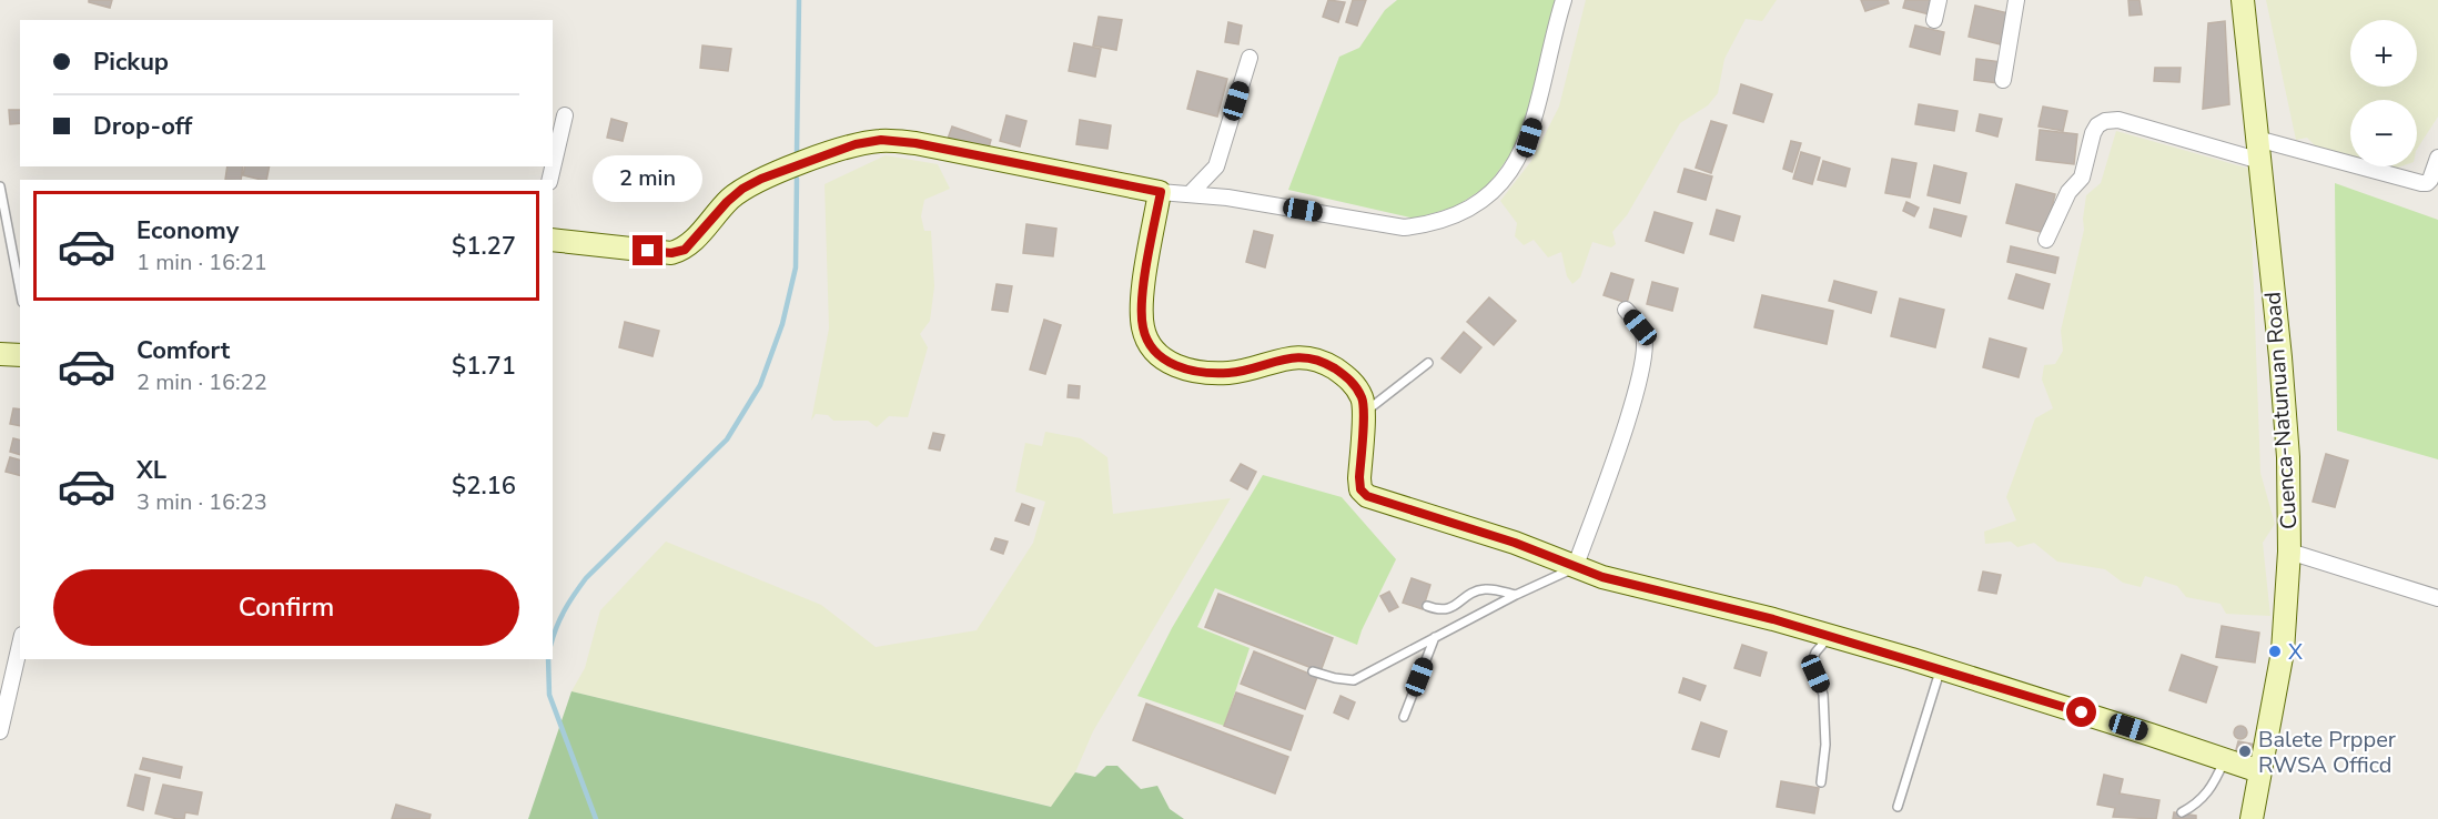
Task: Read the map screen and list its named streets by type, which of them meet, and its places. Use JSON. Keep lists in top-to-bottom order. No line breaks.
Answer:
{"streets":{"street":["Cuenca-Natunuan Road"]},"places":["X","Balete Prpper RWSA Officd"],"page":{"map_buttons":["+","−"],"banner":["Pickup","Drop-off"],"bubble":"2 min","list":[{"name":"Economy","note":"1 min · 16:21","value":"$1.27"},{"name":"Comfort","note":"2 min · 16:22","value":"$1.71"},{"name":"XL","note":"3 min · 16:23","value":"$2.16"}],"buttons":"Confirm"}}
